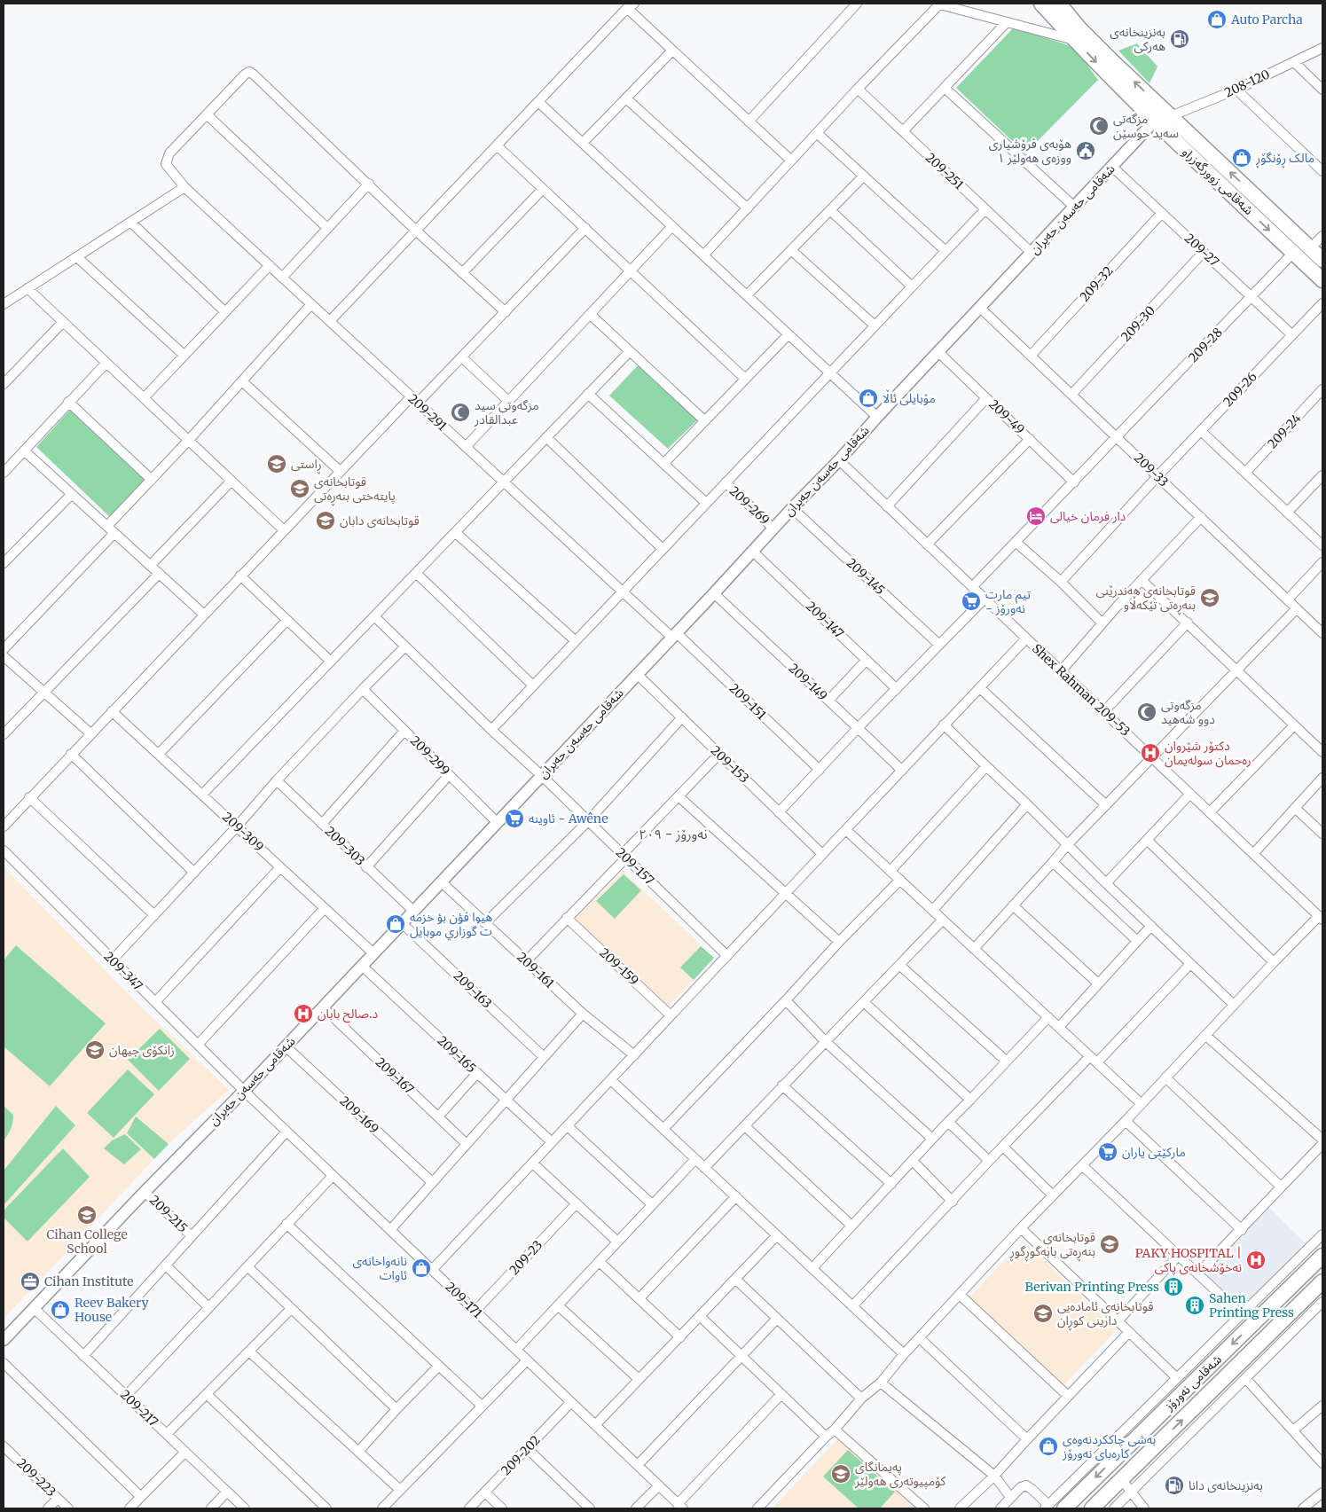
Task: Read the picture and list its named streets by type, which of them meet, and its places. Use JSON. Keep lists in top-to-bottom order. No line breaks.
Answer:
{"streets":{"main road":["شەقامی زوورگەزراو","شەقامی نەورۆز"],"street":["208-120","209-251","شەقامی حەسەن حەیران","209-27","209-32","209-30","209-28","209-26","209-291","209-49","209-24","209-33","209-269","209-145","209-147","209-149","Shex Rahman 209-53","209-151","209-299","209-153","209-309","209-303","209-157","209-159","209-161","209-347","209-163","209-165","209-167","209-169","209-215","209-23","209-171","209-217","209-202","209-223"]},"crossings":[["208-120","شەقامی زوورگەزراو"],["209-251","شەقامی حەسەن حەیران"],["شەقامی زوورگەزراو","شەقامی حەسەن حەیران"],["شەقامی زوورگەزراو","209-28"],["شەقامی حەسەن حەیران","209-27"],["شەقامی حەسەن حەیران","209-291"],["شەقامی حەسەن حەیران","209-49"],["شەقامی حەسەن حەیران","209-33"],["شەقامی حەسەن حەیران","209-269"],["شەقامی حەسەن حەیران","209-145"],["شەقامی حەسەن حەیران","209-147"],["شەقامی حەسەن حەیران","209-149"],["شەقامی حەسەن حەیران","Shex Rahman 209-53"],["شەقامی حەسەن حەیران","209-151"],["شەقامی حەسەن حەیران","209-299"],["شەقامی حەسەن حەیران","209-153"],["شەقامی حەسەن حەیران","209-309"],["شەقامی حەسەن حەیران","209-303"],["شەقامی حەسەن حەیران","209-157"],["شەقامی حەسەن حەیران","209-161"],["شەقامی حەسەن حەیران","209-347"],["شەقامی حەسەن حەیران","209-163"],["شەقامی حەسەن حەیران","209-165"],["شەقامی حەسەن حەیران","209-167"],["شەقامی حەسەن حەیران","209-169"],["شەقامی حەسەن حەیران","209-215"],["شەقامی حەسەن حەیران","209-171"],["شەقامی حەسەن حەیران","209-217"],["209-27","209-32"],["209-27","209-30"],["209-27","209-28"],["209-27","209-26"],["209-32","209-33"],["209-30","209-33"],["209-28","209-49"],["209-28","209-33"],["209-28","Shex Rahman 209-53"],["209-26","209-33"],["209-291","209-151"],["209-347","209-171"],["209-23","209-171"],["209-171","209-202"]],"districts":["نەورۆز - ٢٠٩"],"places":{"shop":["Auto Parcha","مالک ڕۆنگۆڕ","مۆبایلی ئاڵا","هيوا فؤن بؤ خزمه ت گوزاري موبايل","نانەواخانەی ئاوات","Reev Bakery House","به‌شی چاككردنه‌وه‌ی كاره‌بای نه‌ورۆز"],"fuel station":["بەنزینخانەی هەرکی","بەنزینخانەی دانا"],"mosque":["مزگەتی سەید حوسێن","مزگەوتی سید عبدالقادر","مزگەوتی دوو شەهید"],"public building":["هۆبەی فرۆشیاری ووزەی هەولێر ١"],"school or university":["ڕاستی","قوتابخانەی پایتەختی بنەڕەتی","قوتابخانەی دابان","قوتابخانەی هەندرێنی بنەڕەتی تێکەڵاو","زانکۆی جیھان","Cihan College School","قوتابخانەی بنەڕەتی بابەگوڕگوڕ","قوتابخانەی ئامادەیی دارینی کوڕان","پەیمانگای کۆمپیوتەری هەولێر"],"hotel":["دار فرمان خیالی"],"supermarket":["تیم مارت - نەورۆز","ئاوینە - Awêne","مارکێتی یاران"],"hospital":["دکتۆر شێروان رەحمان سولەیمان","د.صالح بابان","PAKY HOSPITAL | نەخۆشخانەی پاکی"],"office":["Cihan Institute"],"building":["Berivan Printing Press","Sahen Printing Press"]}}
